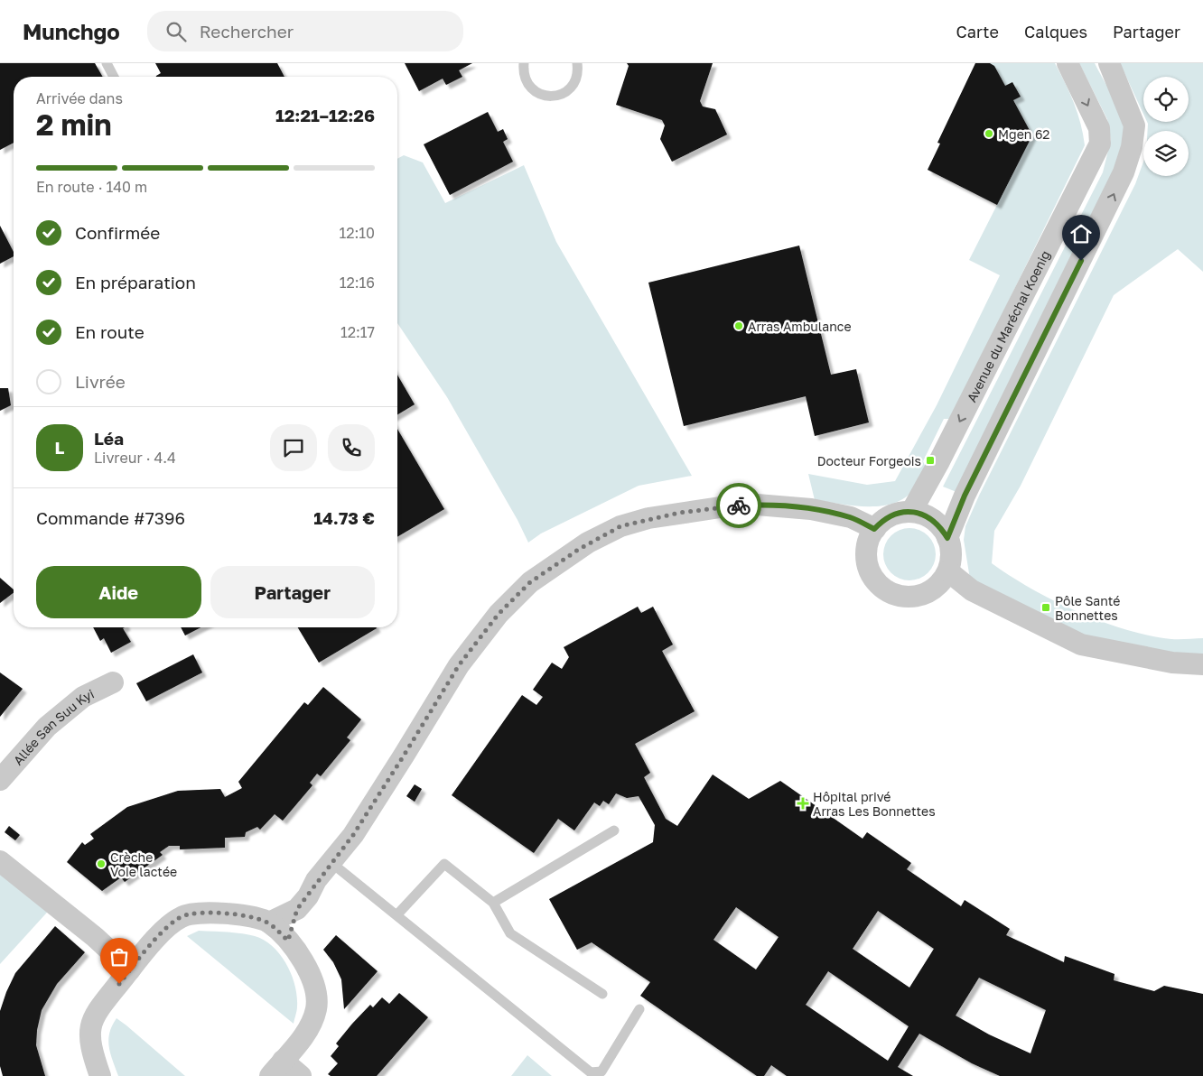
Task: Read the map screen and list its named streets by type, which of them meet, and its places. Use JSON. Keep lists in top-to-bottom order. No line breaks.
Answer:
{"streets":{"street":["Avenue du Maréchal Koenig","Allée San Suu Kyi"]},"places":{"other":["Mgen 62","Arras Ambulance","Crèche Voie lactée"],"transit":["Docteur Forgeois","Pôle Santé Bonnettes"],"health":["Hôpital privé Arras Les Bonnettes"]},"page":{"header":"Munchgo","search":"Rechercher","nav":["Carte","Calques","Partager"],"heading":["2 min","Arrivée dans","12:21–12:26"],"panel":["Léa","Livreur · 4.4","Commande #7396","14.73 €"],"bar":"En route · 140 m","list":[["Confirmée","12:10"],["En préparation","12:16"],["En route","12:17"],"Livrée"],"round":"L","buttons":["Aide","Partager"]}}
